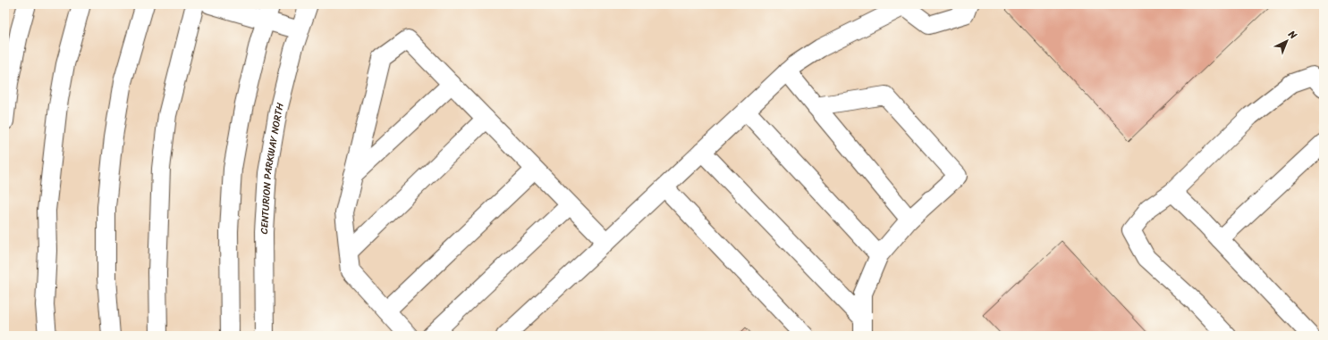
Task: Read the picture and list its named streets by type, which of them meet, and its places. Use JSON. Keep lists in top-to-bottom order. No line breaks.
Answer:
{"streets":{"street":["CENTURION PARKWAY NORTH"]},"north":"top right"}
